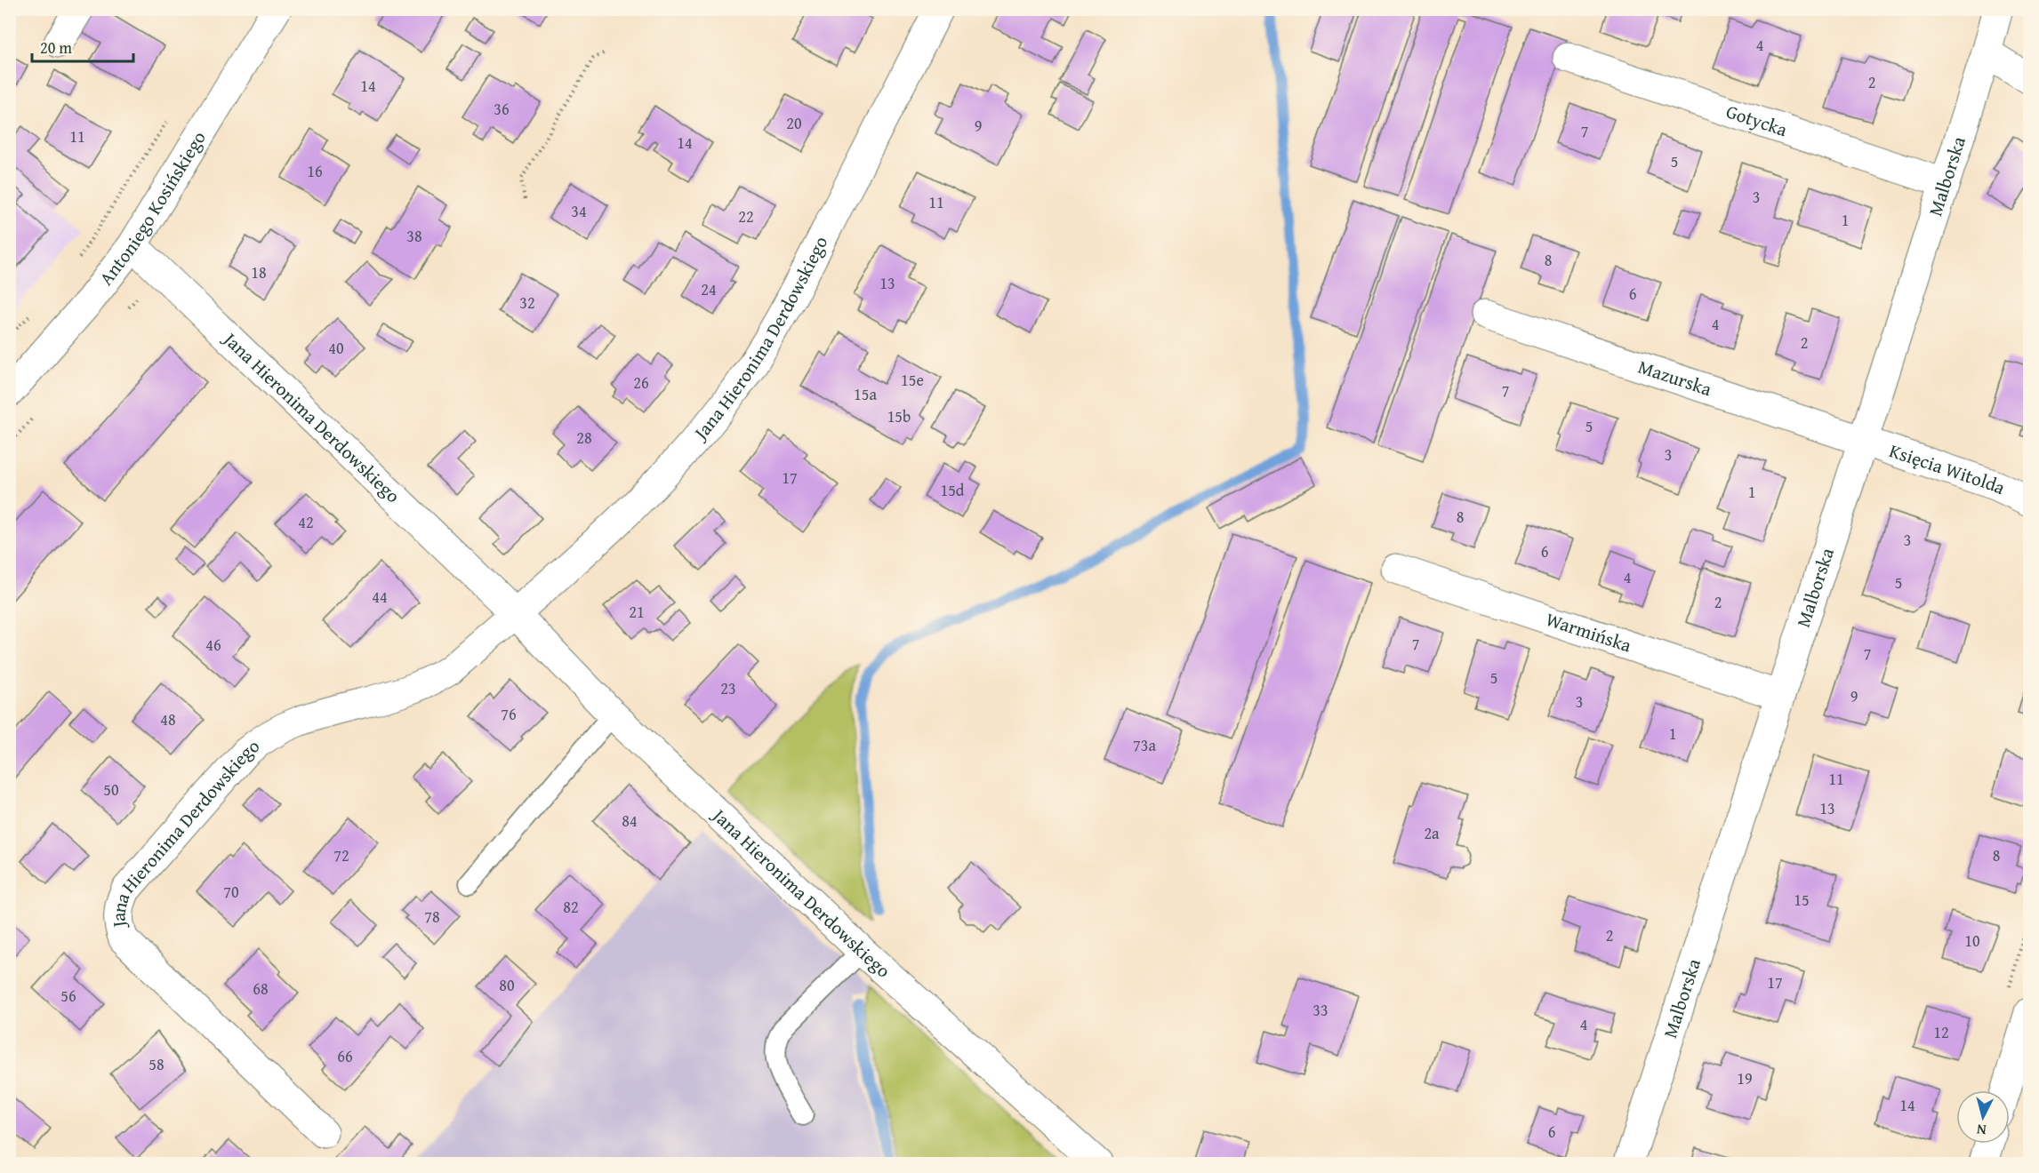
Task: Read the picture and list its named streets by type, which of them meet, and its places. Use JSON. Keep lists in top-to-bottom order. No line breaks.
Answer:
{"streets":{"street":["Gotycka","Malborska","Antoniego Kosińskiego","Jana Hieronima Derdowskiego","Mazurska","Księcia Witolda","Warmińska"]},"crossings":[["Gotycka","Malborska"],["Malborska","Mazurska"],["Malborska","Księcia Witolda"],["Malborska","Warmińska"],["Antoniego Kosińskiego","Jana Hieronima Derdowskiego"],["Mazurska","Księcia Witolda"]],"house_numbers":["4","2","14","36","20","9","7","11","14","5","16","3","11","34","22","1","38","8","18","13","24","6","32","4","2","40","15e","26","7","15a","15b","5","28","3","17","15d","1","8","42","3","6","4","5","44","2","21","7","46","7","5","23","9","3","76","48","1","73a","11","50","13","84","2a","72","8","70","15","82","78","2","10","17","80","68","56","33","4","12","66","58","19","14","6"],"scale_bar":"20 m","north":"bottom"}
